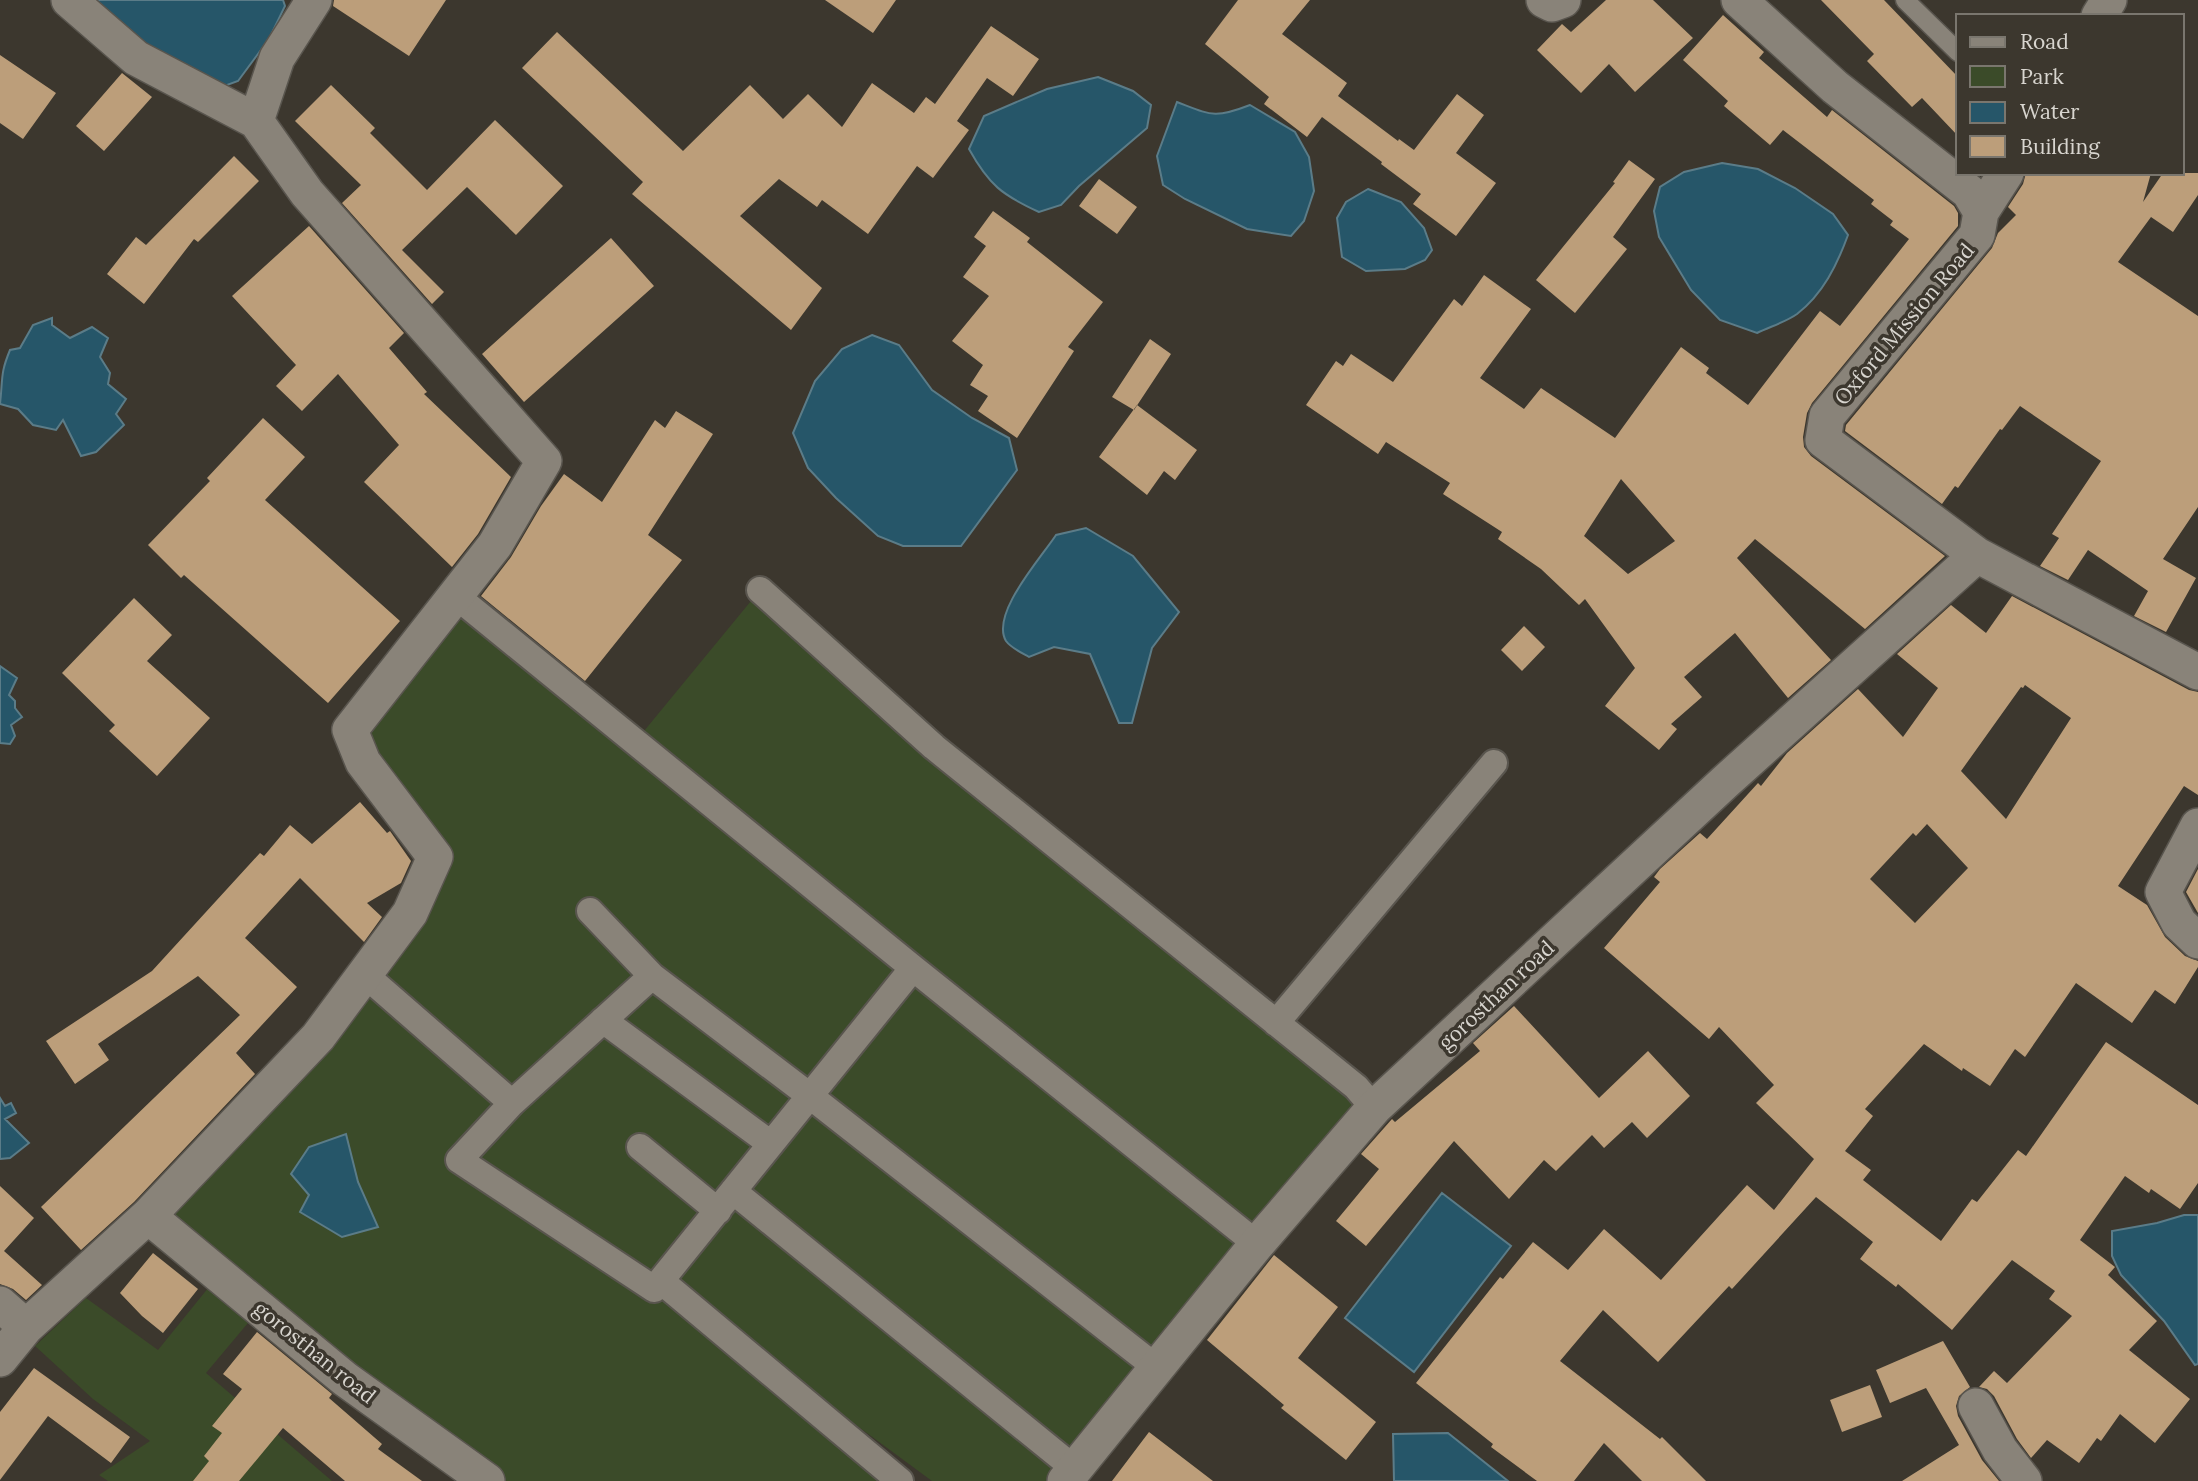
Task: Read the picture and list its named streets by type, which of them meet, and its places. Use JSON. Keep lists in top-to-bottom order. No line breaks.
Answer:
{"streets":{"street":["Oxford Mission Road","gorosthan road"]},"crossings":[["Oxford Mission Road","gorosthan road"]],"legend":["Road","Park","Water","Building"]}
